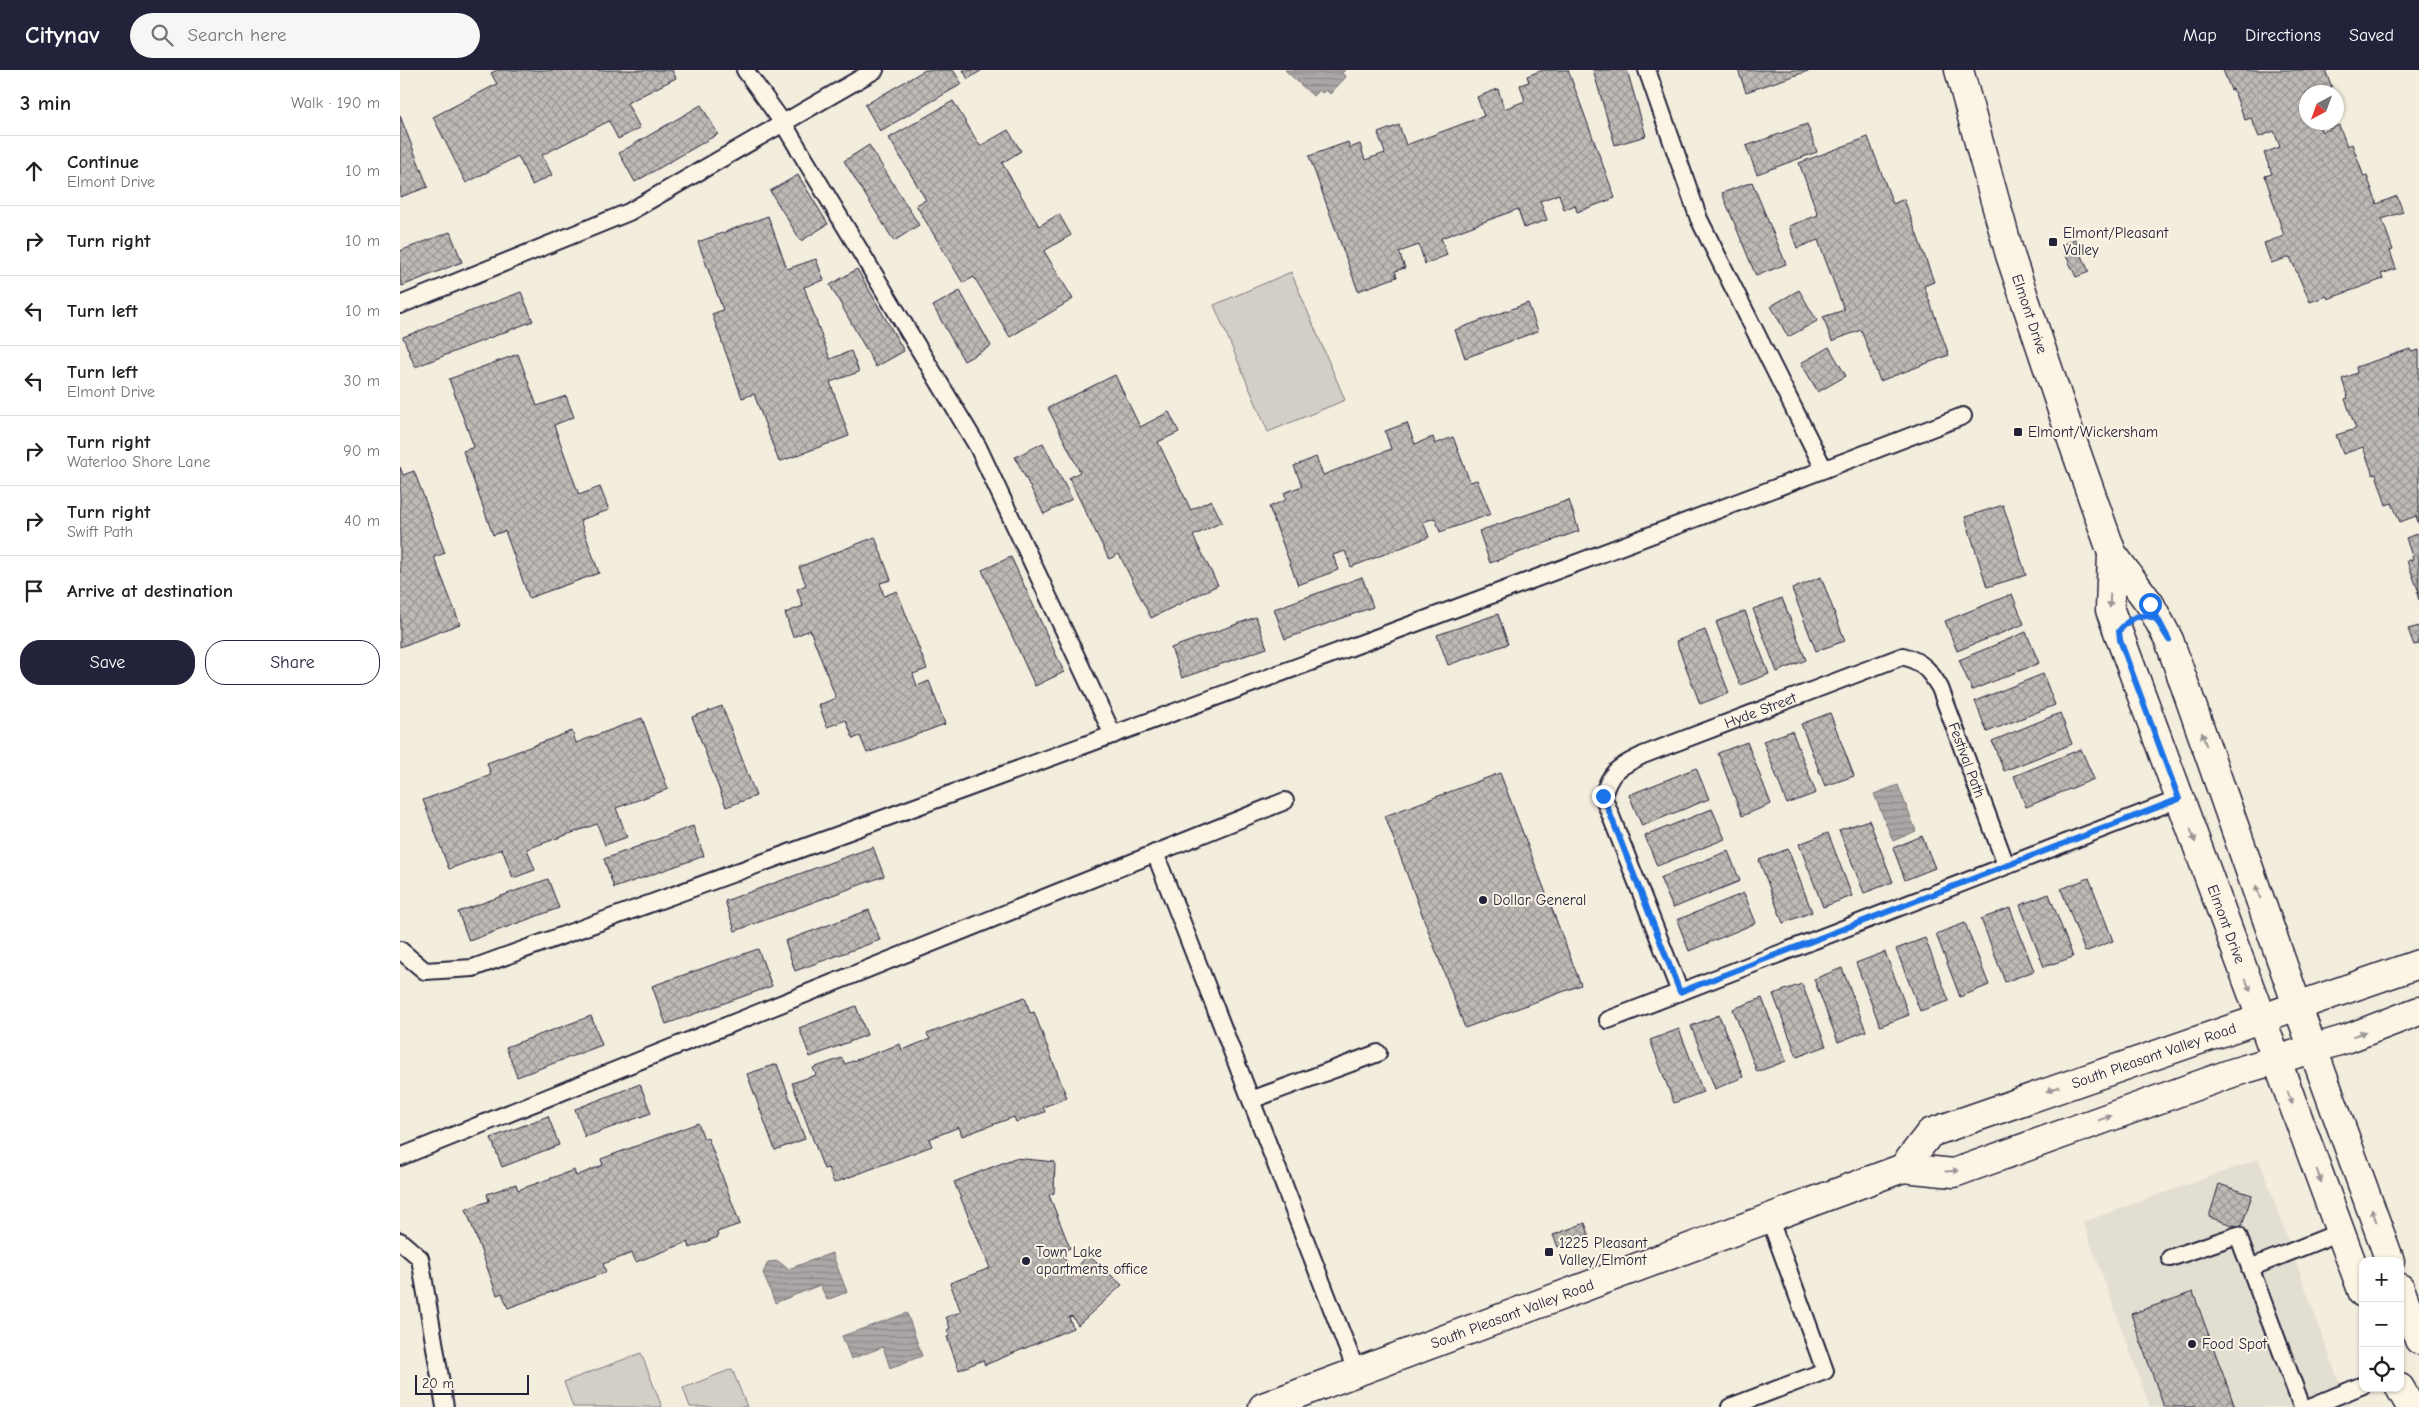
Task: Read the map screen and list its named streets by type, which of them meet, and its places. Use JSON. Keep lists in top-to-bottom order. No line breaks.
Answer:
{"streets":{"street":["Elmont Drive","South Pleasant Valley Road"],"lane":["Hyde Street","Festival Path"]},"crossings":[["Elmont Drive","South Pleasant Valley Road"],["Hyde Street","Festival Path"]],"places":{"transit":["Elmont/Pleasant Valley","Elmont/Wickersham","1225 Pleasant Valley/Elmont"],"other":["Dollar General","Town Lake apartments office","Food Spot"]},"scale_bar":"20 m","north":"bottom left","page":{"header":"Citynav","search":"Search here","nav":["Map","Directions","Saved"],"heading":["3 min","Walk · 190 m"],"list":[["Continue","Elmont Drive","10 m"],["Turn right","10 m"],["Turn left","10 m"],["Turn left","Elmont Drive","30 m"],["Turn right","Waterloo Shore Lane","90 m"],["Turn right","Swift Path","40 m"],"Arrive at destination"],"buttons":["Save","Share"],"map_buttons":["+","−"],"scale":"20 m"}}
